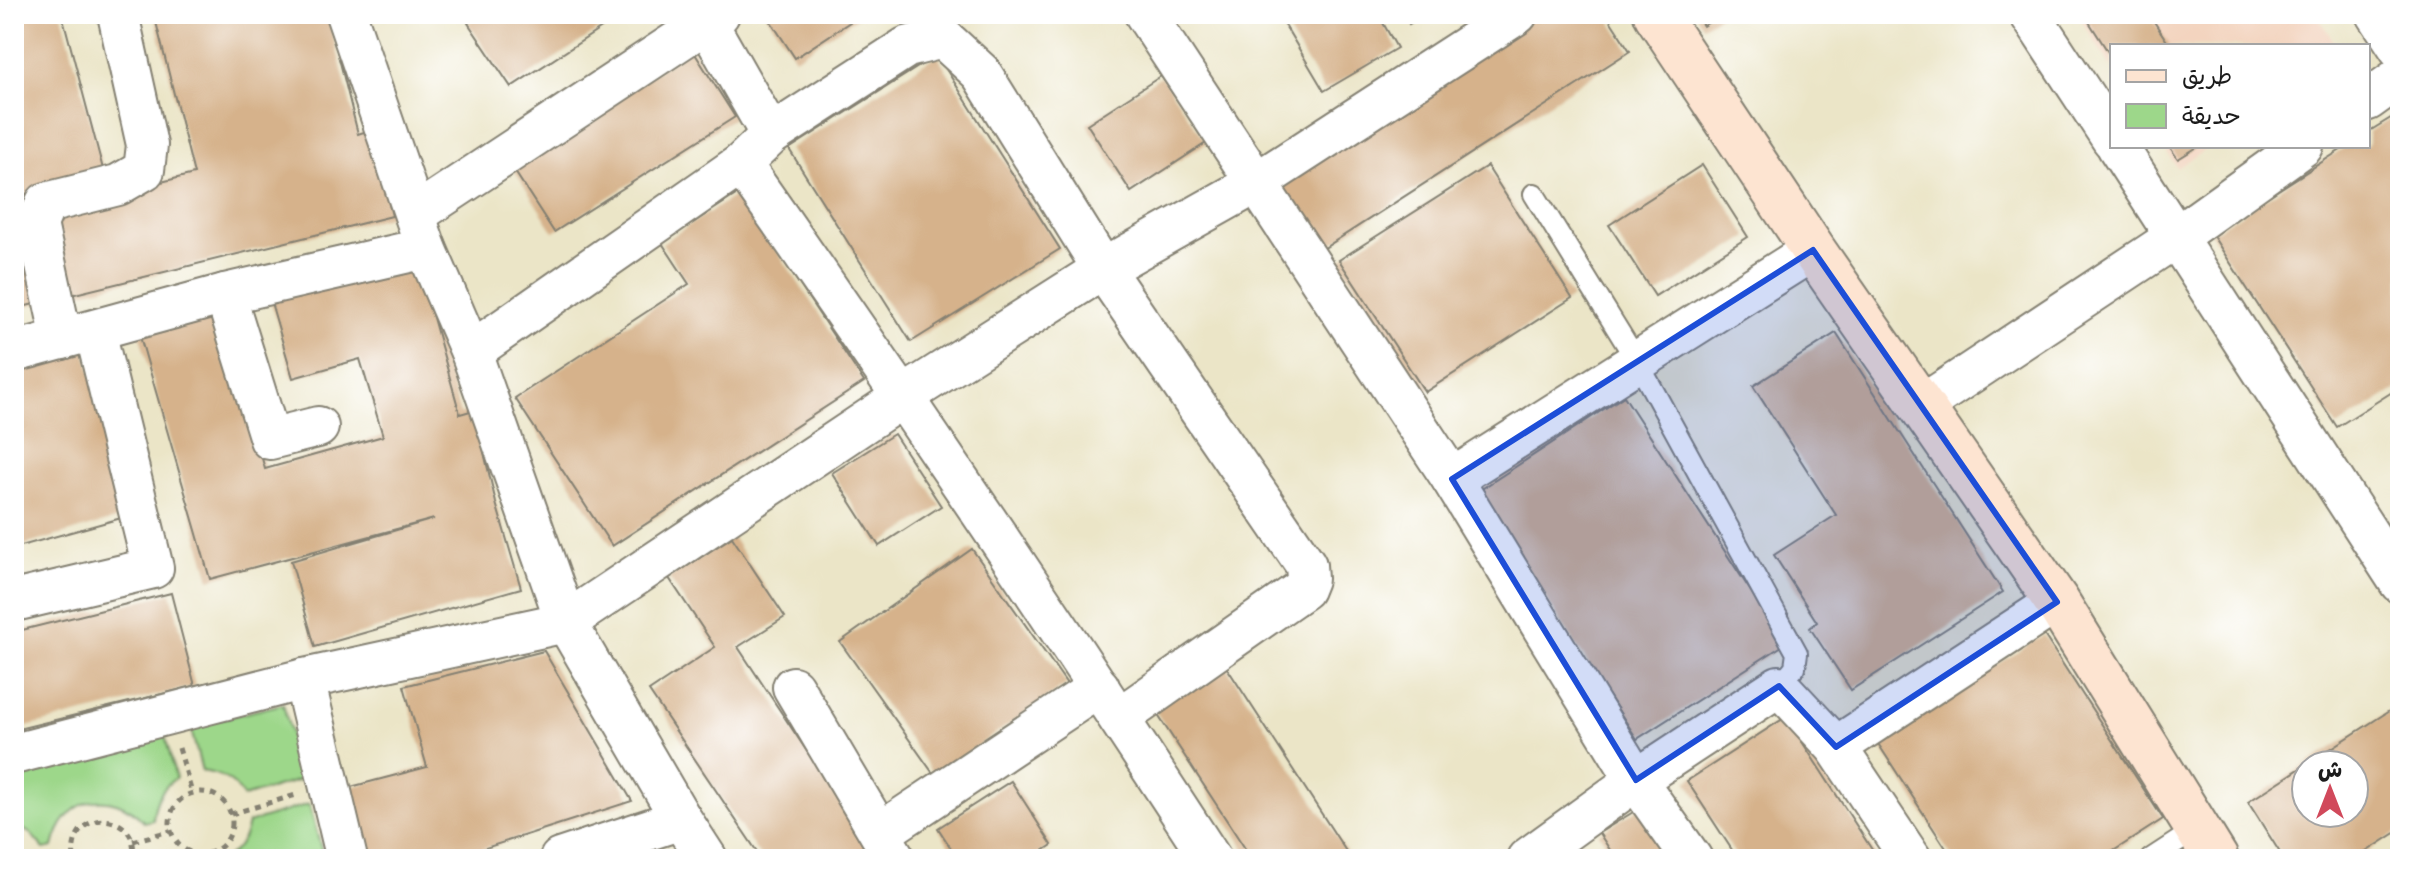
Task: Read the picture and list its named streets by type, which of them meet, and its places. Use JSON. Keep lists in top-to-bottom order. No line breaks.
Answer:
{"legend":["طريق","حديقة"],"north":"top"}
